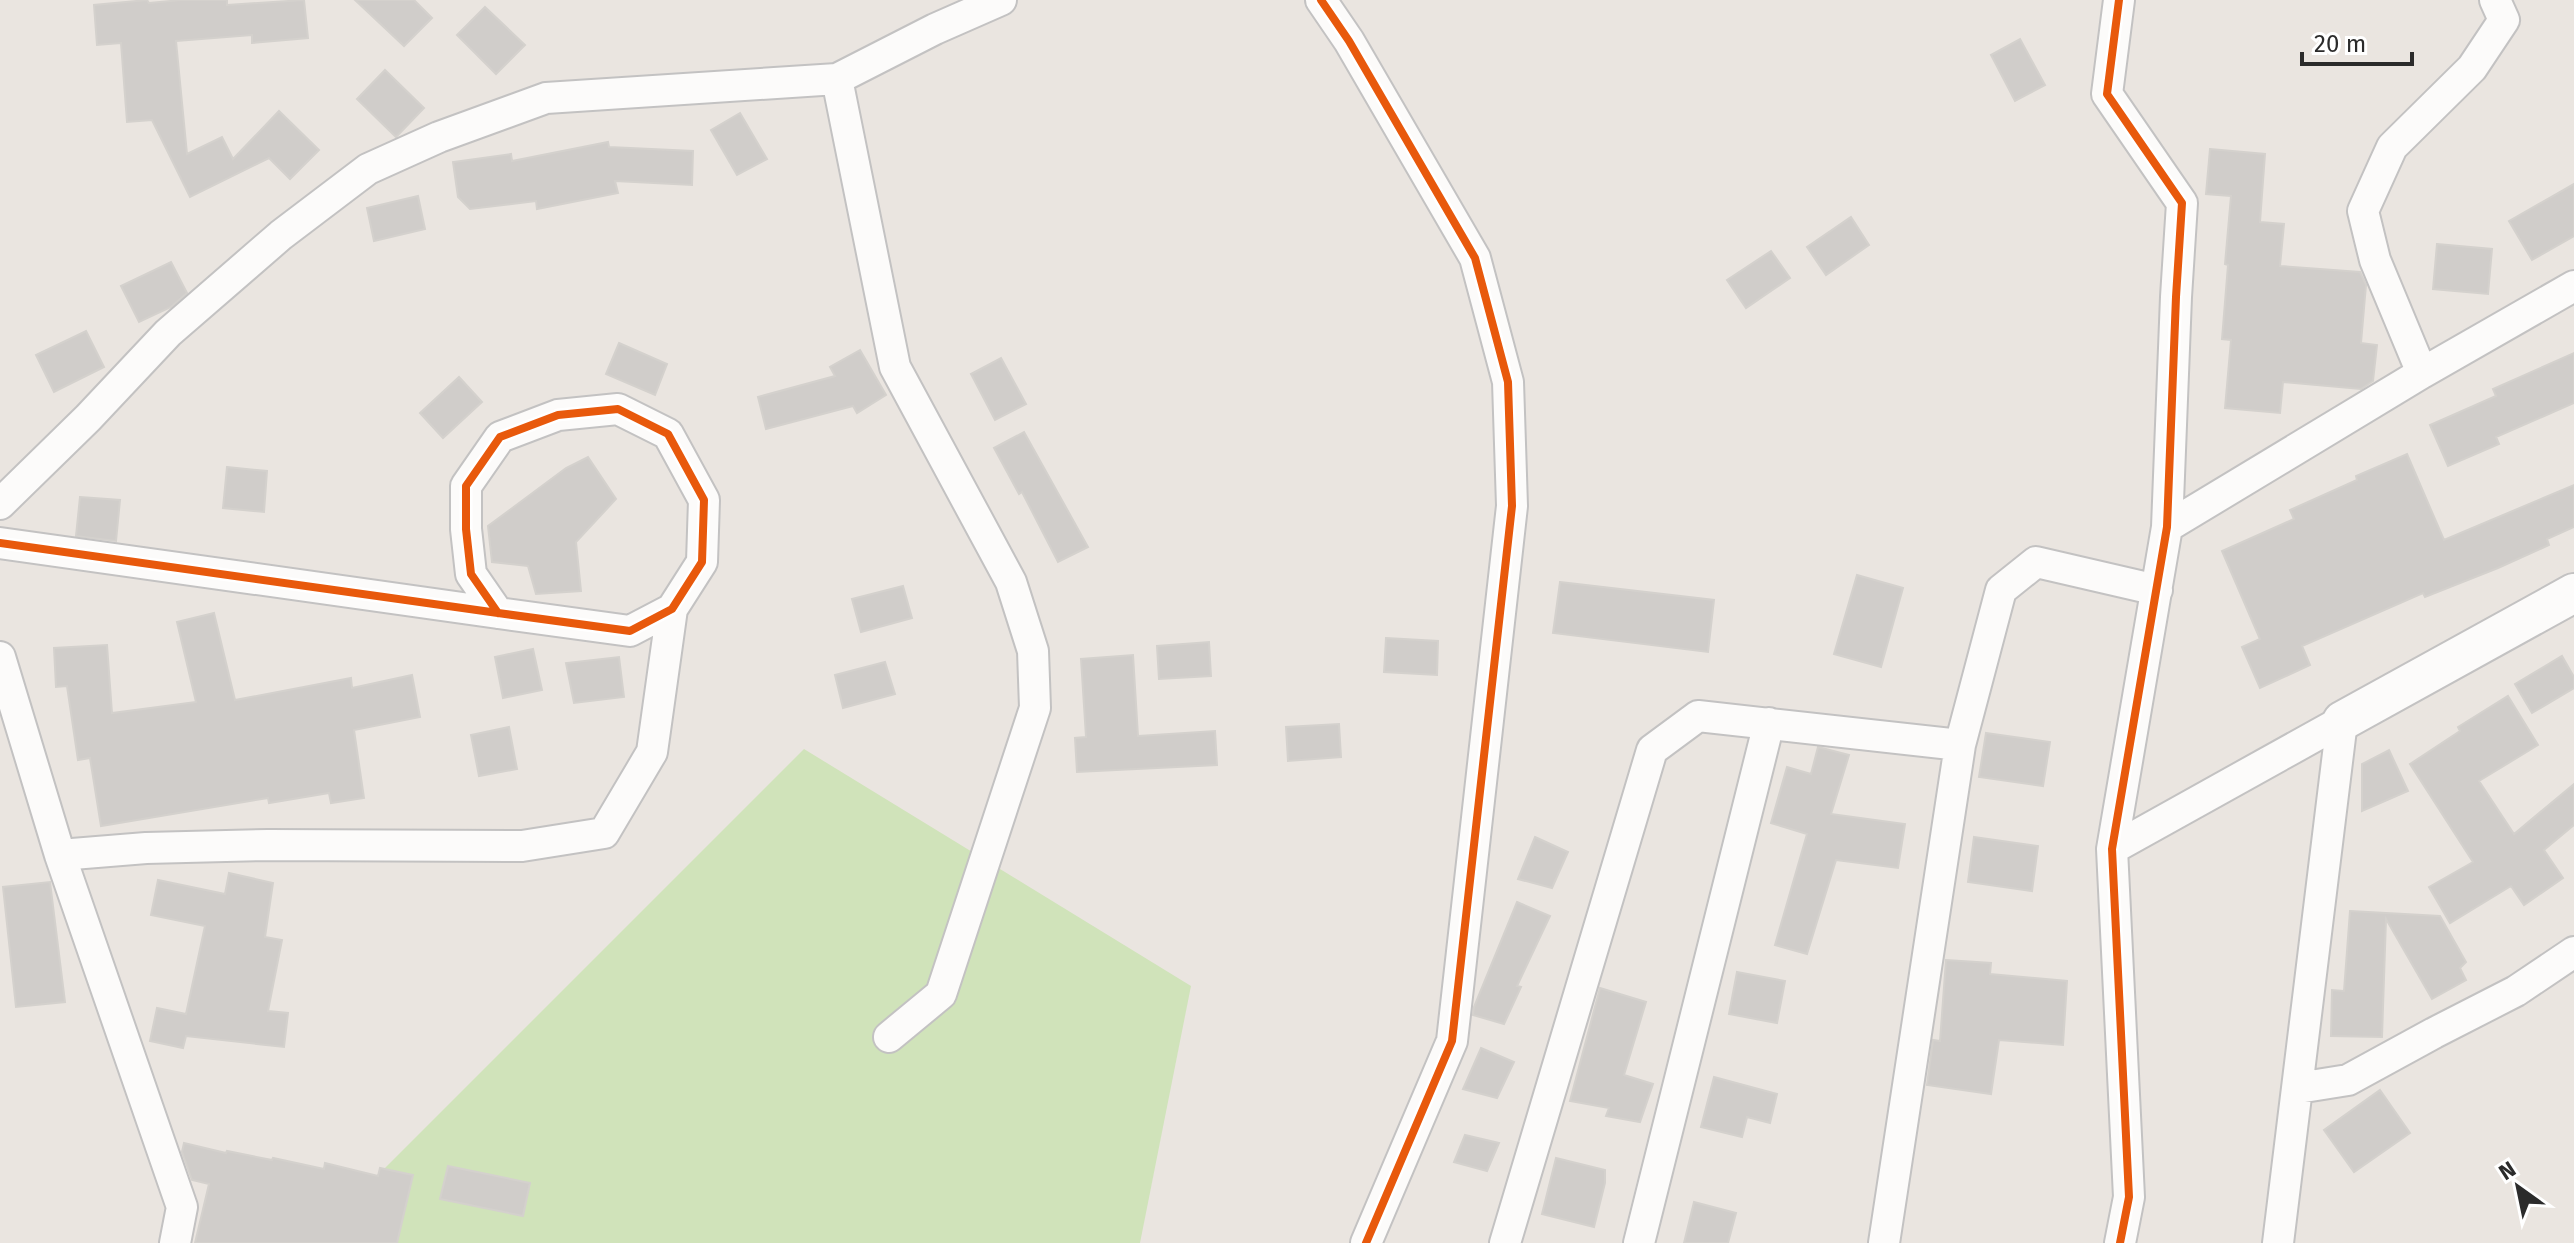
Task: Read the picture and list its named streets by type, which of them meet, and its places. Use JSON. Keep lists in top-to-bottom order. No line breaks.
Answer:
{"scale_bar":"20 m","north":"top left"}
